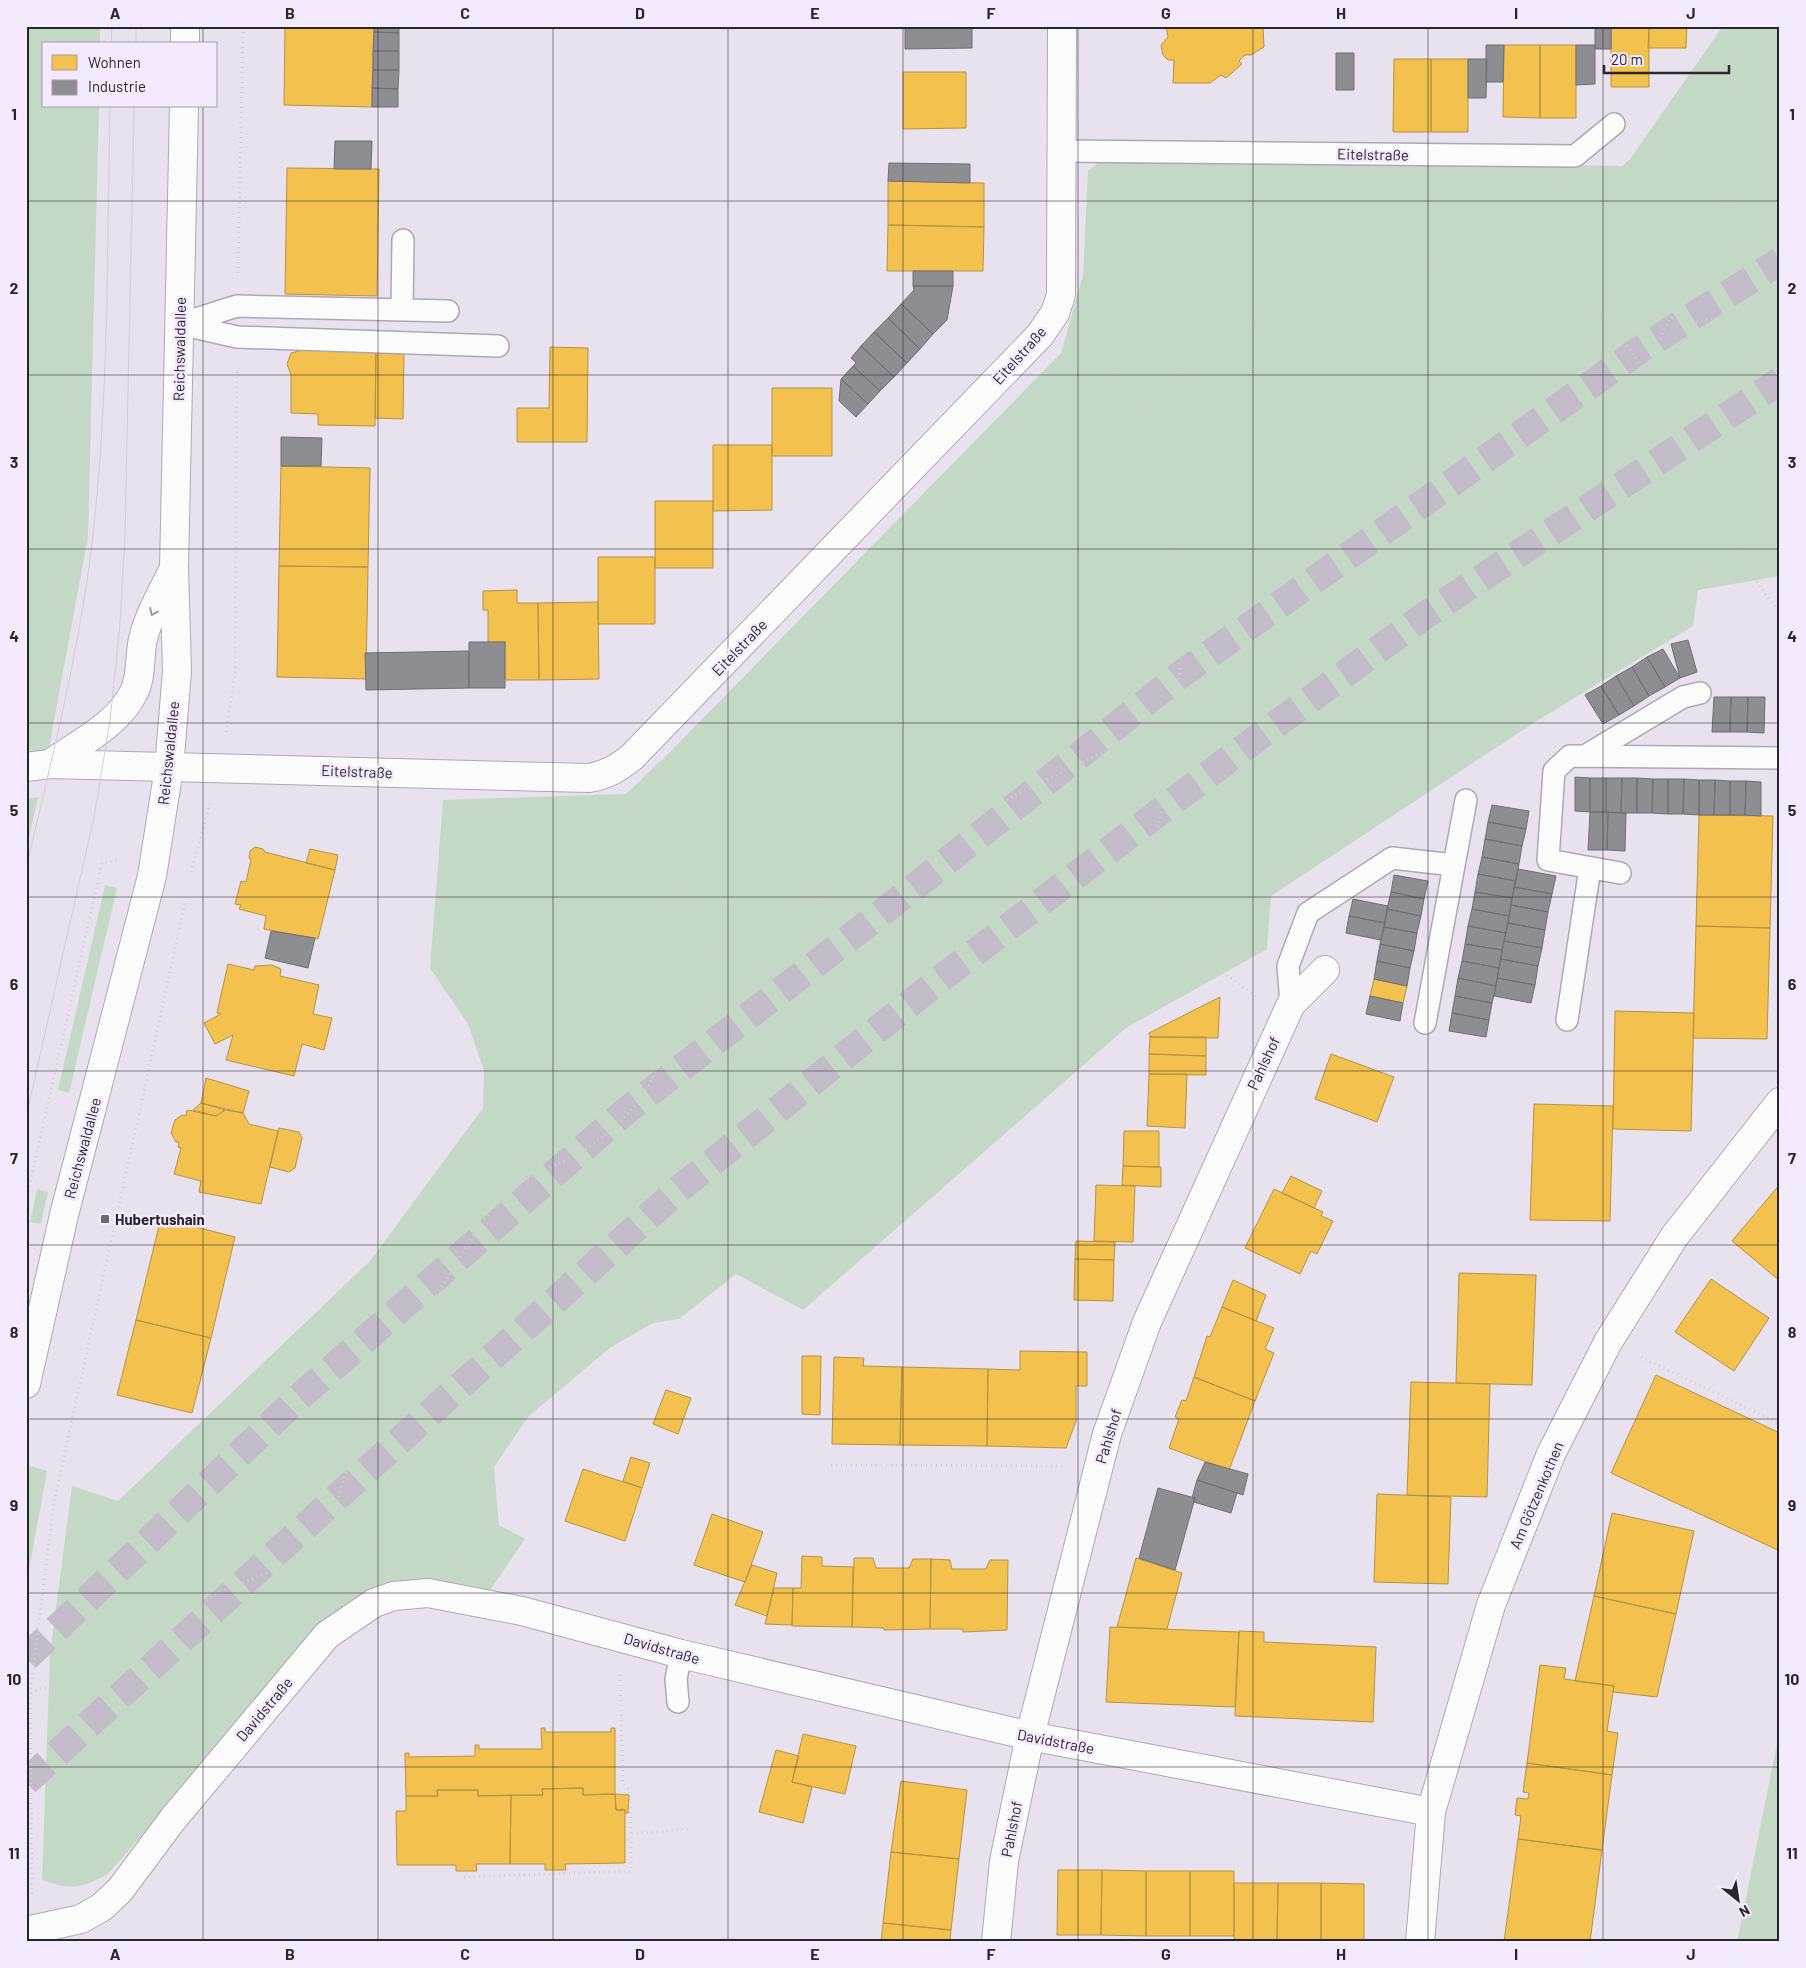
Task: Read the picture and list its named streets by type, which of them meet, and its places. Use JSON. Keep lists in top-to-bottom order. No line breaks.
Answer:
{"streets":{"street":["Eitelstraße","Reichswaldallee","Pahlshof","Am Götzenkothen","Davidstraße"]},"crossings":[["Eitelstraße","Reichswaldallee"],["Pahlshof","Davidstraße"],["Am Götzenkothen","Davidstraße"]],"places":{"transit":["Hubertushain"]},"legend":["Wohnen","Industrie"],"scale_bar":"20 m","north":"bottom right","grid":{"columns":["A","B","C","D","E","F","G","H","I","J"],"rows":["1","2","3","4","5","6","7","8","9","10","11"]}}
